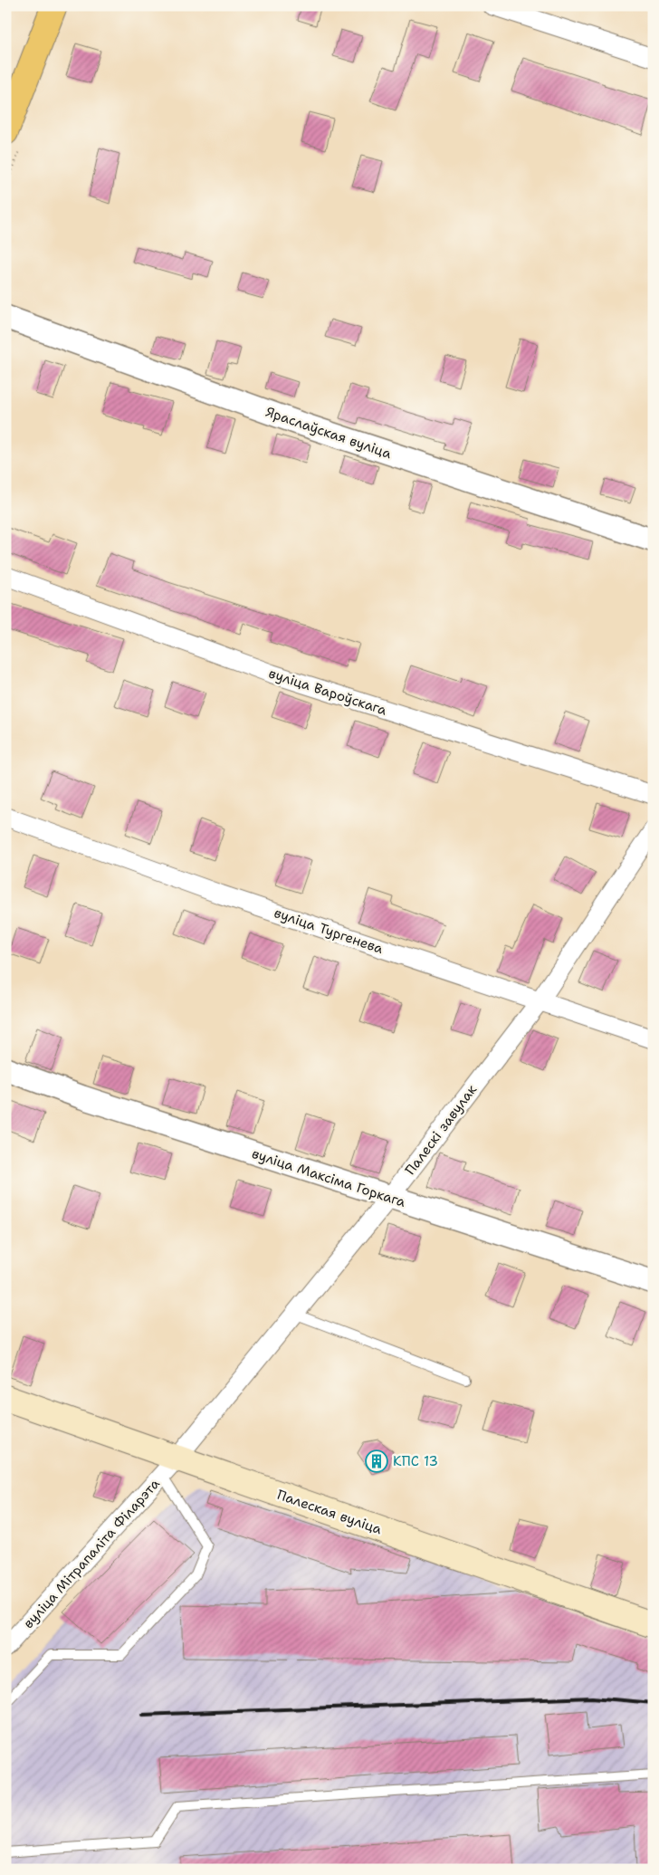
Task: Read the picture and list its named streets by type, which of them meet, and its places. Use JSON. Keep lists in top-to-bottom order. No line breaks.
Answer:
{"streets":{"main road":["Палеская вуліца"],"street":["Яраслаўская вуліца","вуліца Вароўскага","вуліца Тургенева","Палескі завулак","вуліца Максіма Горкага","вуліца Мітрапаліта Філарэта"]},"crossings":[["вуліца Тургенева","Палескі завулак"],["Палескі завулак","вуліца Максіма Горкага"],["Палескі завулак","Палеская вуліца"],["Палескі завулак","вуліца Мітрапаліта Філарэта"],["Палеская вуліца","вуліца Мітрапаліта Філарэта"]],"places":{"building":["КПС 13"]}}
